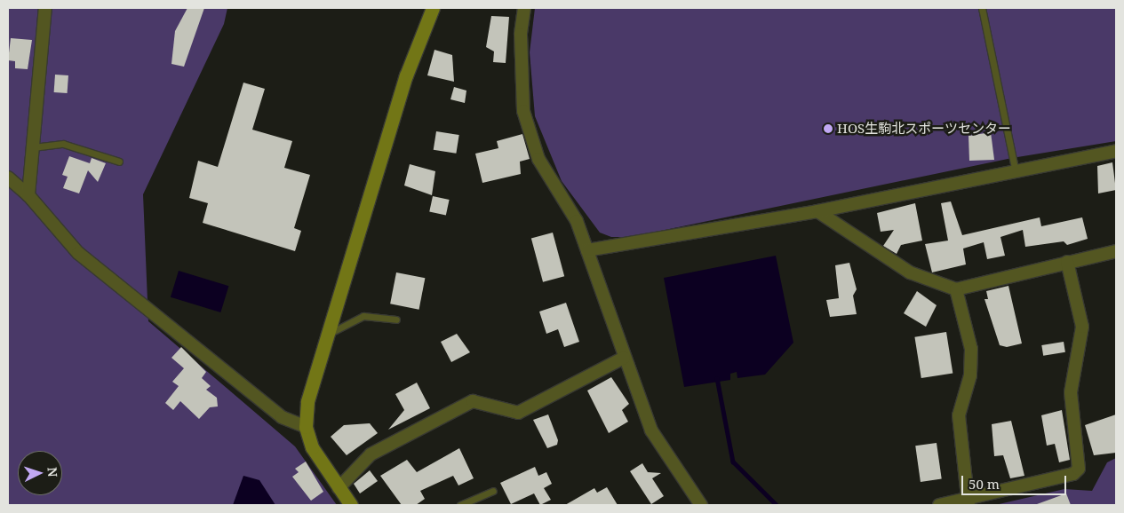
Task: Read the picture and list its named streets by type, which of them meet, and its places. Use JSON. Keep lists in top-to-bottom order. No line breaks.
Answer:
{"places":["HOS生駒北スポーツセンター"],"scale_bar":"50 m","north":"right"}
